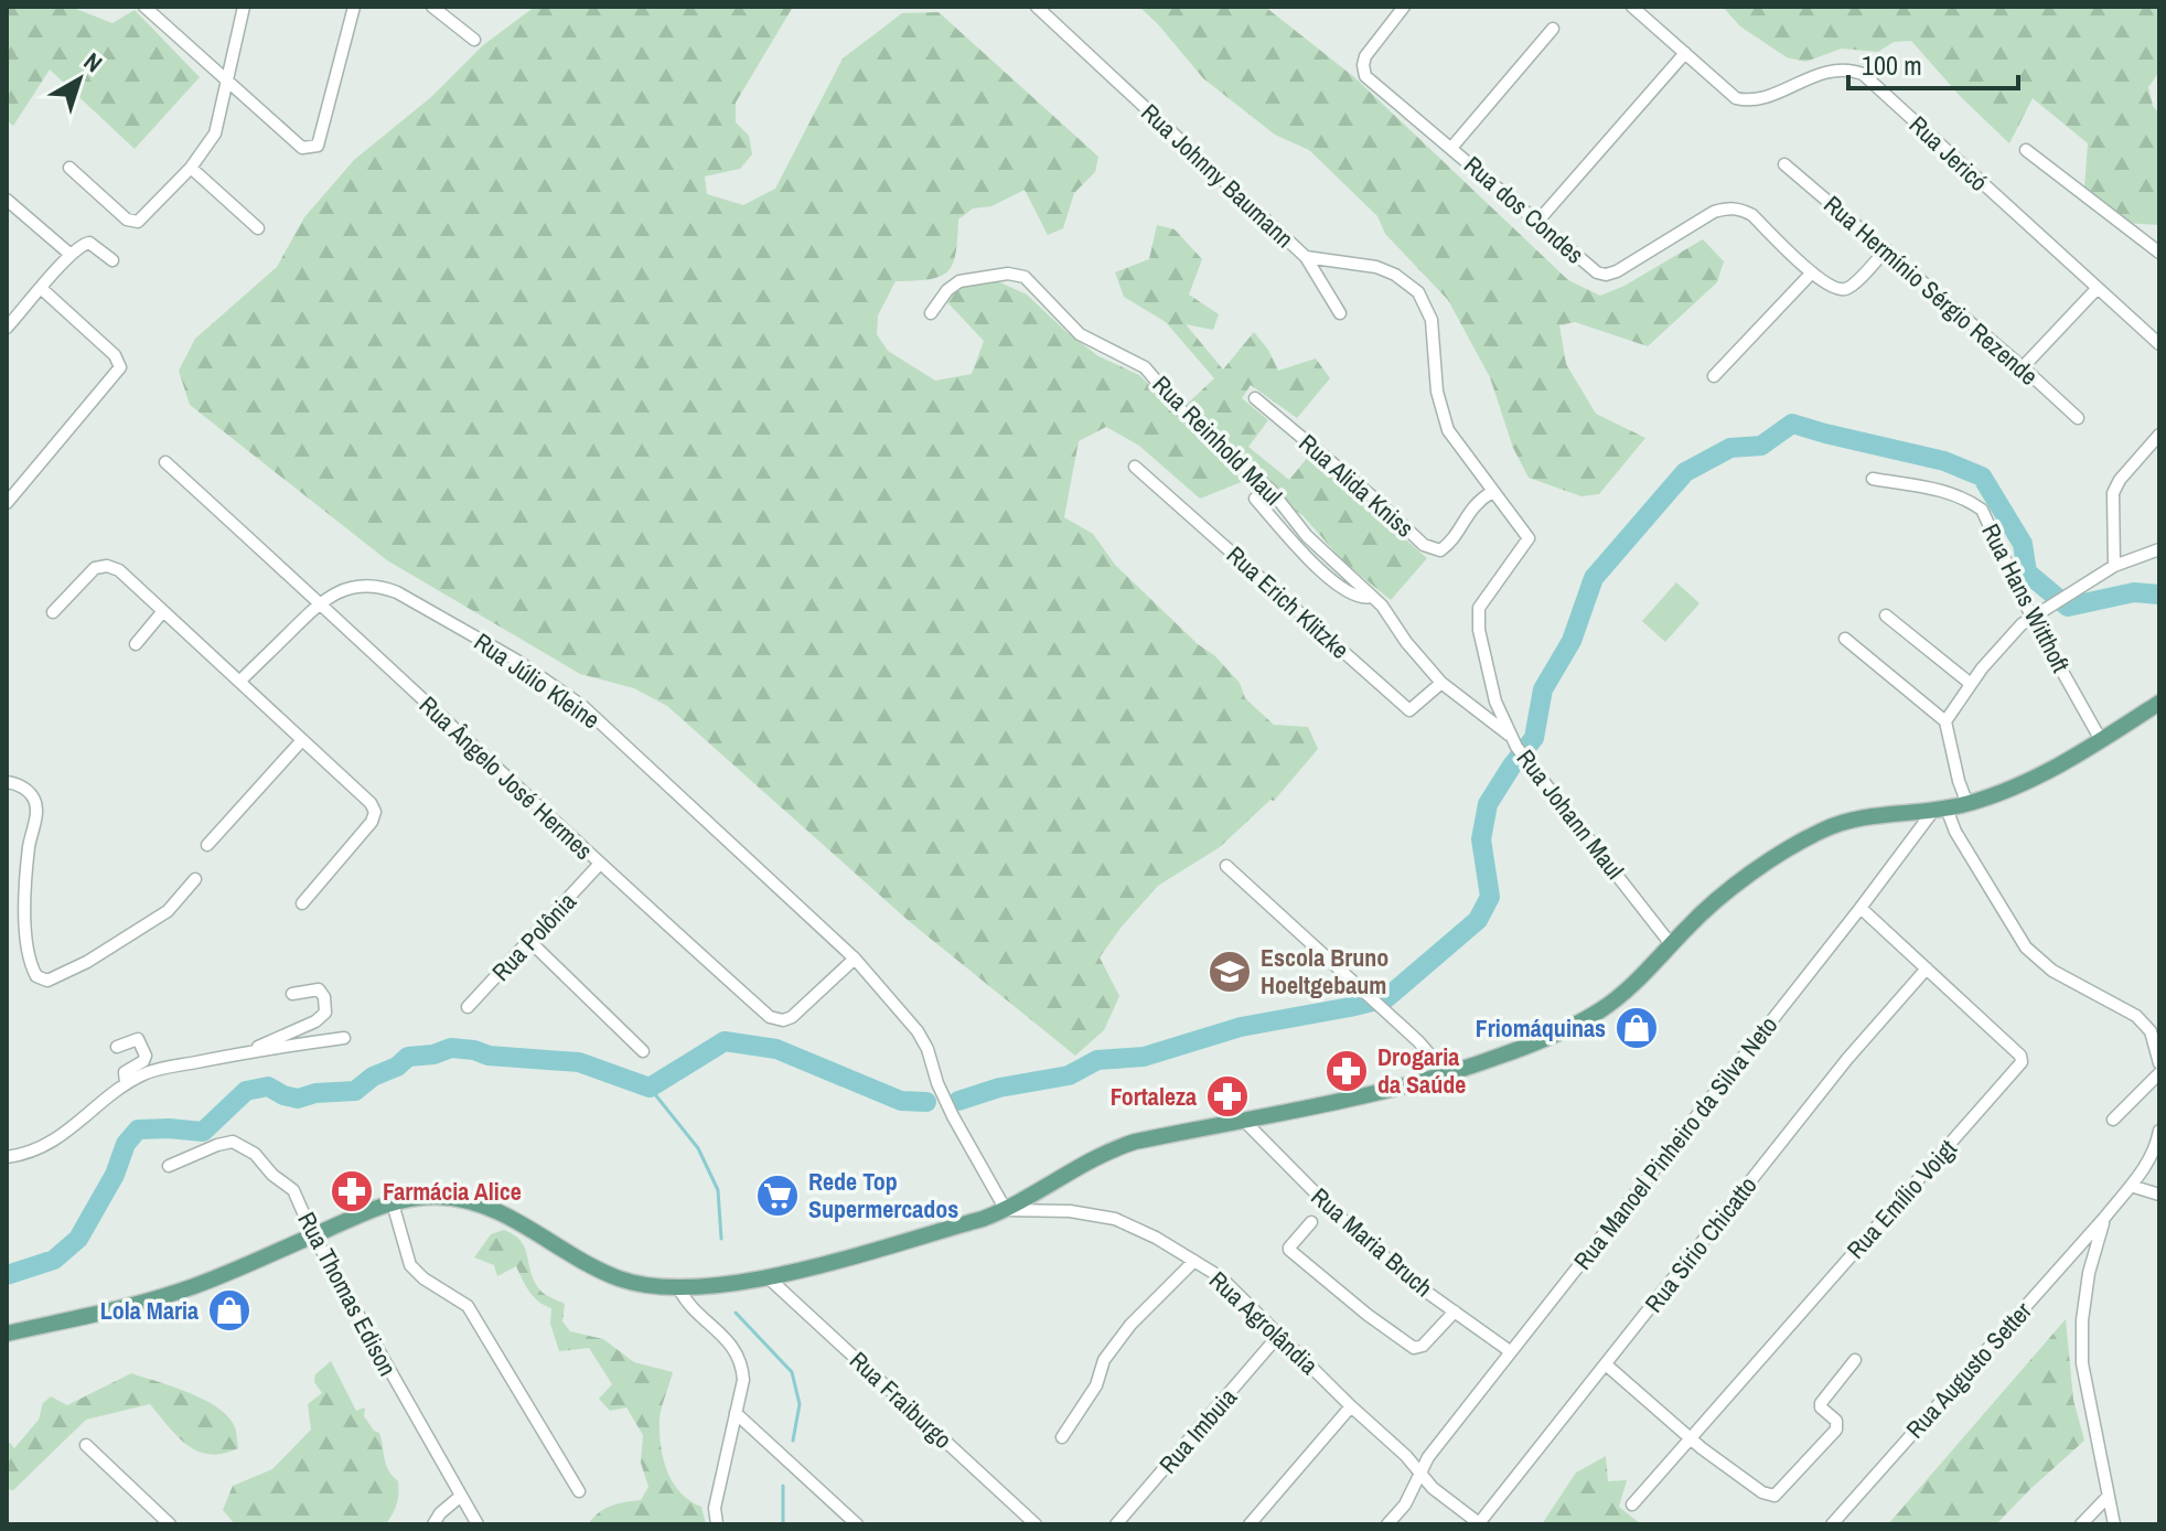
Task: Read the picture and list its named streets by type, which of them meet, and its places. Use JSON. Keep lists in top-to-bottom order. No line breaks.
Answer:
{"streets":{"street":["Rua Jericó","Rua Johnny Baumann","Rua dos Condes","Rua Hermínio Sérgio Rezende","Rua Reinhold Maul","Rua Alida Kniss","Rua Hans Witthoft","Rua Erich Klitzke","Rua Júlio Kleine","Rua Ângelo José Hermes","Rua Johann Maul","Rua Polônia","Rua Manoel Pinheiro da Silva Neto","Rua Emílio Voigt","Rua Maria Bruch","Rua Sírio Chicatto","Rua Thomas Edison","Rua Agrolândia","Rua Augusto Setter","Rua Fraiburgo","Rua Imbuia"]},"crossings":[["Rua Johnny Baumann","Rua Alida Kniss"],["Rua Johnny Baumann","Rua Johann Maul"],["Rua dos Condes","Rua Hermínio Sérgio Rezende"],["Rua Reinhold Maul","Rua Erich Klitzke"],["Rua Reinhold Maul","Rua Johann Maul"],["Rua Alida Kniss","Rua Johann Maul"],["Rua Júlio Kleine","Rua Ângelo José Hermes"],["Rua Júlio Kleine","Rua Agrolândia"],["Rua Ângelo José Hermes","Rua Polônia"],["Rua Manoel Pinheiro da Silva Neto","Rua Emílio Voigt"],["Rua Manoel Pinheiro da Silva Neto","Rua Maria Bruch"],["Rua Manoel Pinheiro da Silva Neto","Rua Agrolândia"],["Rua Emílio Voigt","Rua Sírio Chicatto"],["Rua Sírio Chicatto","Rua Agrolândia"],["Rua Agrolândia","Rua Imbuia"]],"places":{"school or university":["Escola Bruno Hoeltgebaum"],"shop":["Friomáquinas","Lola Maria"],"pharmacy":["Drogaria da Saúde","Fortaleza","Farmácia Alice"],"supermarket":["Rede Top Supermercados"]},"scale_bar":"100 m","north":"top right"}
